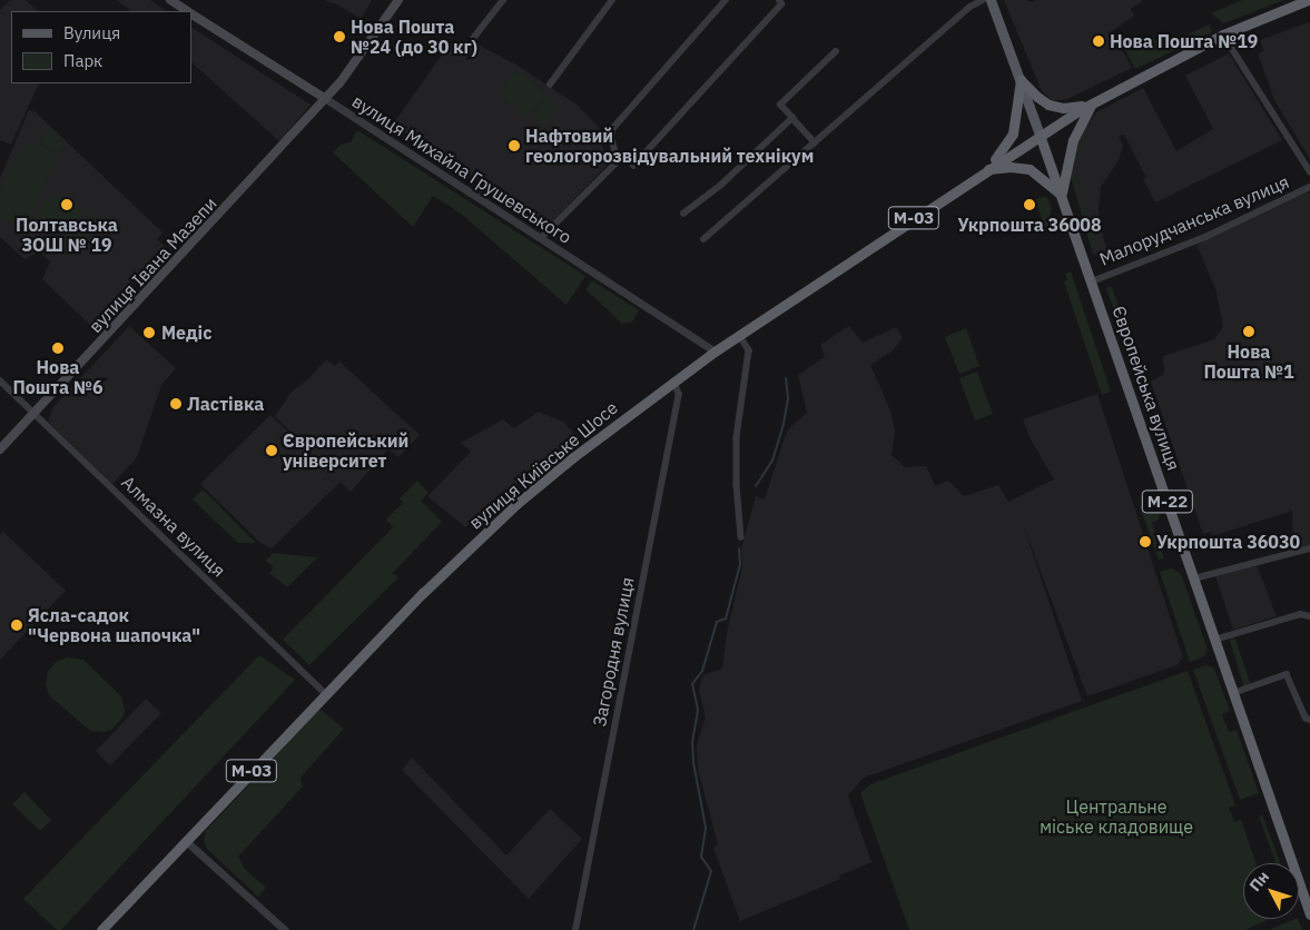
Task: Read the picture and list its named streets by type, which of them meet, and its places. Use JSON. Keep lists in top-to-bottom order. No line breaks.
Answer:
{"streets":{"highway":["М-03","Європейська вулиця","вулиця Київське Шосе","М-22"],"main road":["вулиця Михайла Грушевського","вулиця Івана Мазепи"],"street":["Малорудчанська вулиця","Алмазна вулиця","Загородня вулиця"]},"crossings":[["вулиця Михайла Грушевського","вулиця Івана Мазепи"],["вулиця Михайла Грушевського","вулиця Київське Шосе"],["М-03","вулиця Київське Шосе"],["Малорудчанська вулиця","Європейська вулиця"],["вулиця Івана Мазепи","Алмазна вулиця"],["Європейська вулиця","вулиця Київське Шосе"],["вулиця Київське Шосе","Алмазна вулиця"],["вулиця Київське Шосе","Загородня вулиця"]],"parks":["Центральне міське кладовище"],"places":["Нова Пошта №24 (до 30 кг)","Нова Пошта №19","Нафтовий геологорозвідувальний технікум","Полтавська ЗОШ № 19","Укрпошта 36008","Нова Пошта №1","Медіс","Нова Пошта №6","Ластівка","Європейський університет","Укрпошта 36030","Ясла-садок \"Червона шапочка\""],"legend":["Вулиця","Парк"],"north":"top left"}
